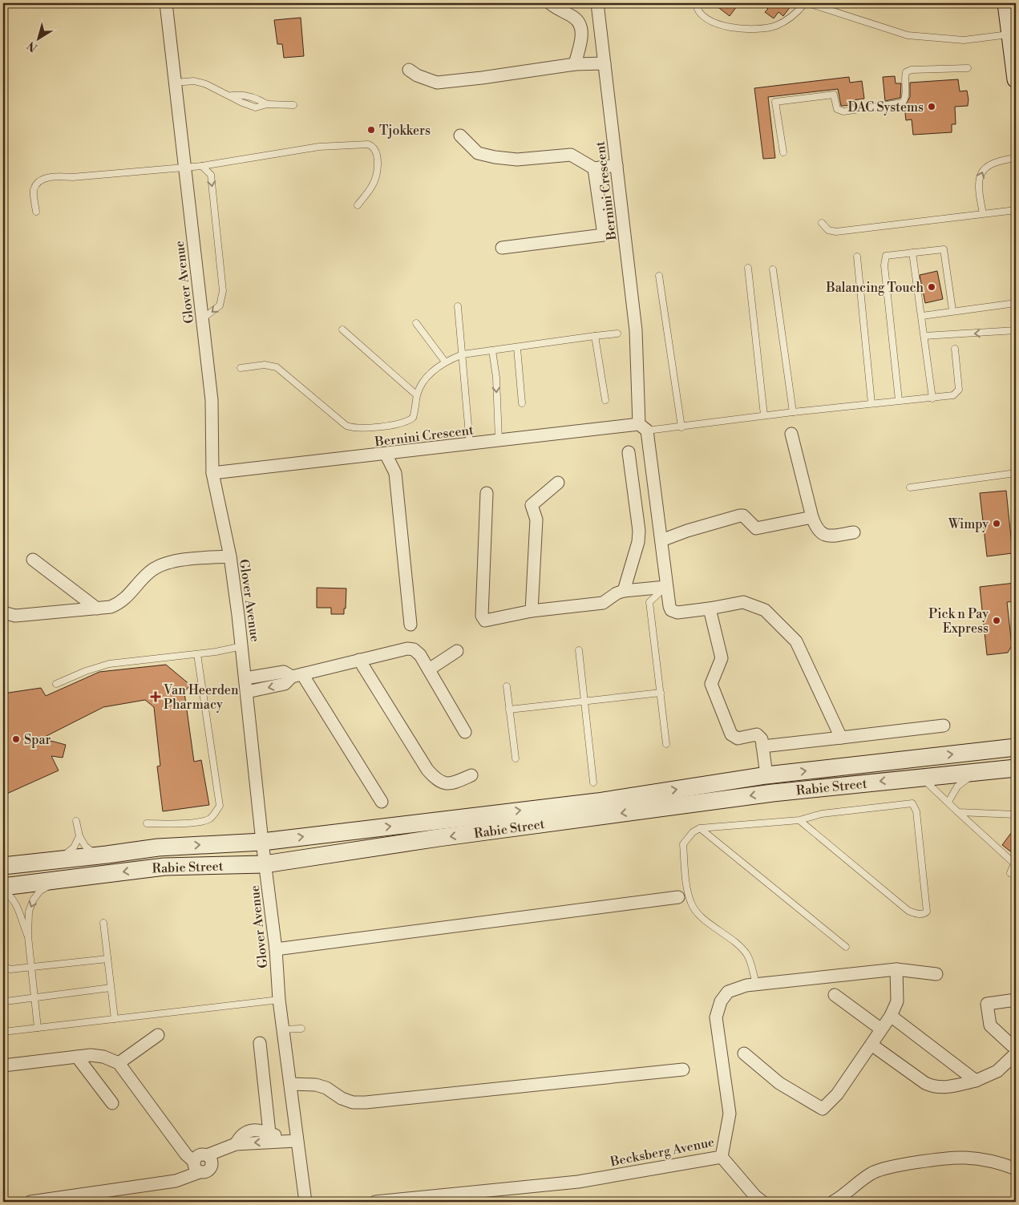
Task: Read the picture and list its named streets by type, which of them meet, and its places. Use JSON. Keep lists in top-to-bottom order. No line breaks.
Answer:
{"streets":{"main road":["Rabie Street"],"street":["Bernini Crescent","Glover Avenue","Becksberg Avenue"]},"crossings":[["Bernini Crescent","Glover Avenue"],["Glover Avenue","Rabie Street"]],"places":{"other":["DAC Systems","Tjokkers","Balancing Touch","Wimpy","Pick n Pay Express","Spar"],"health":["Van Heerden Pharmacy"]},"north":"bottom left"}
